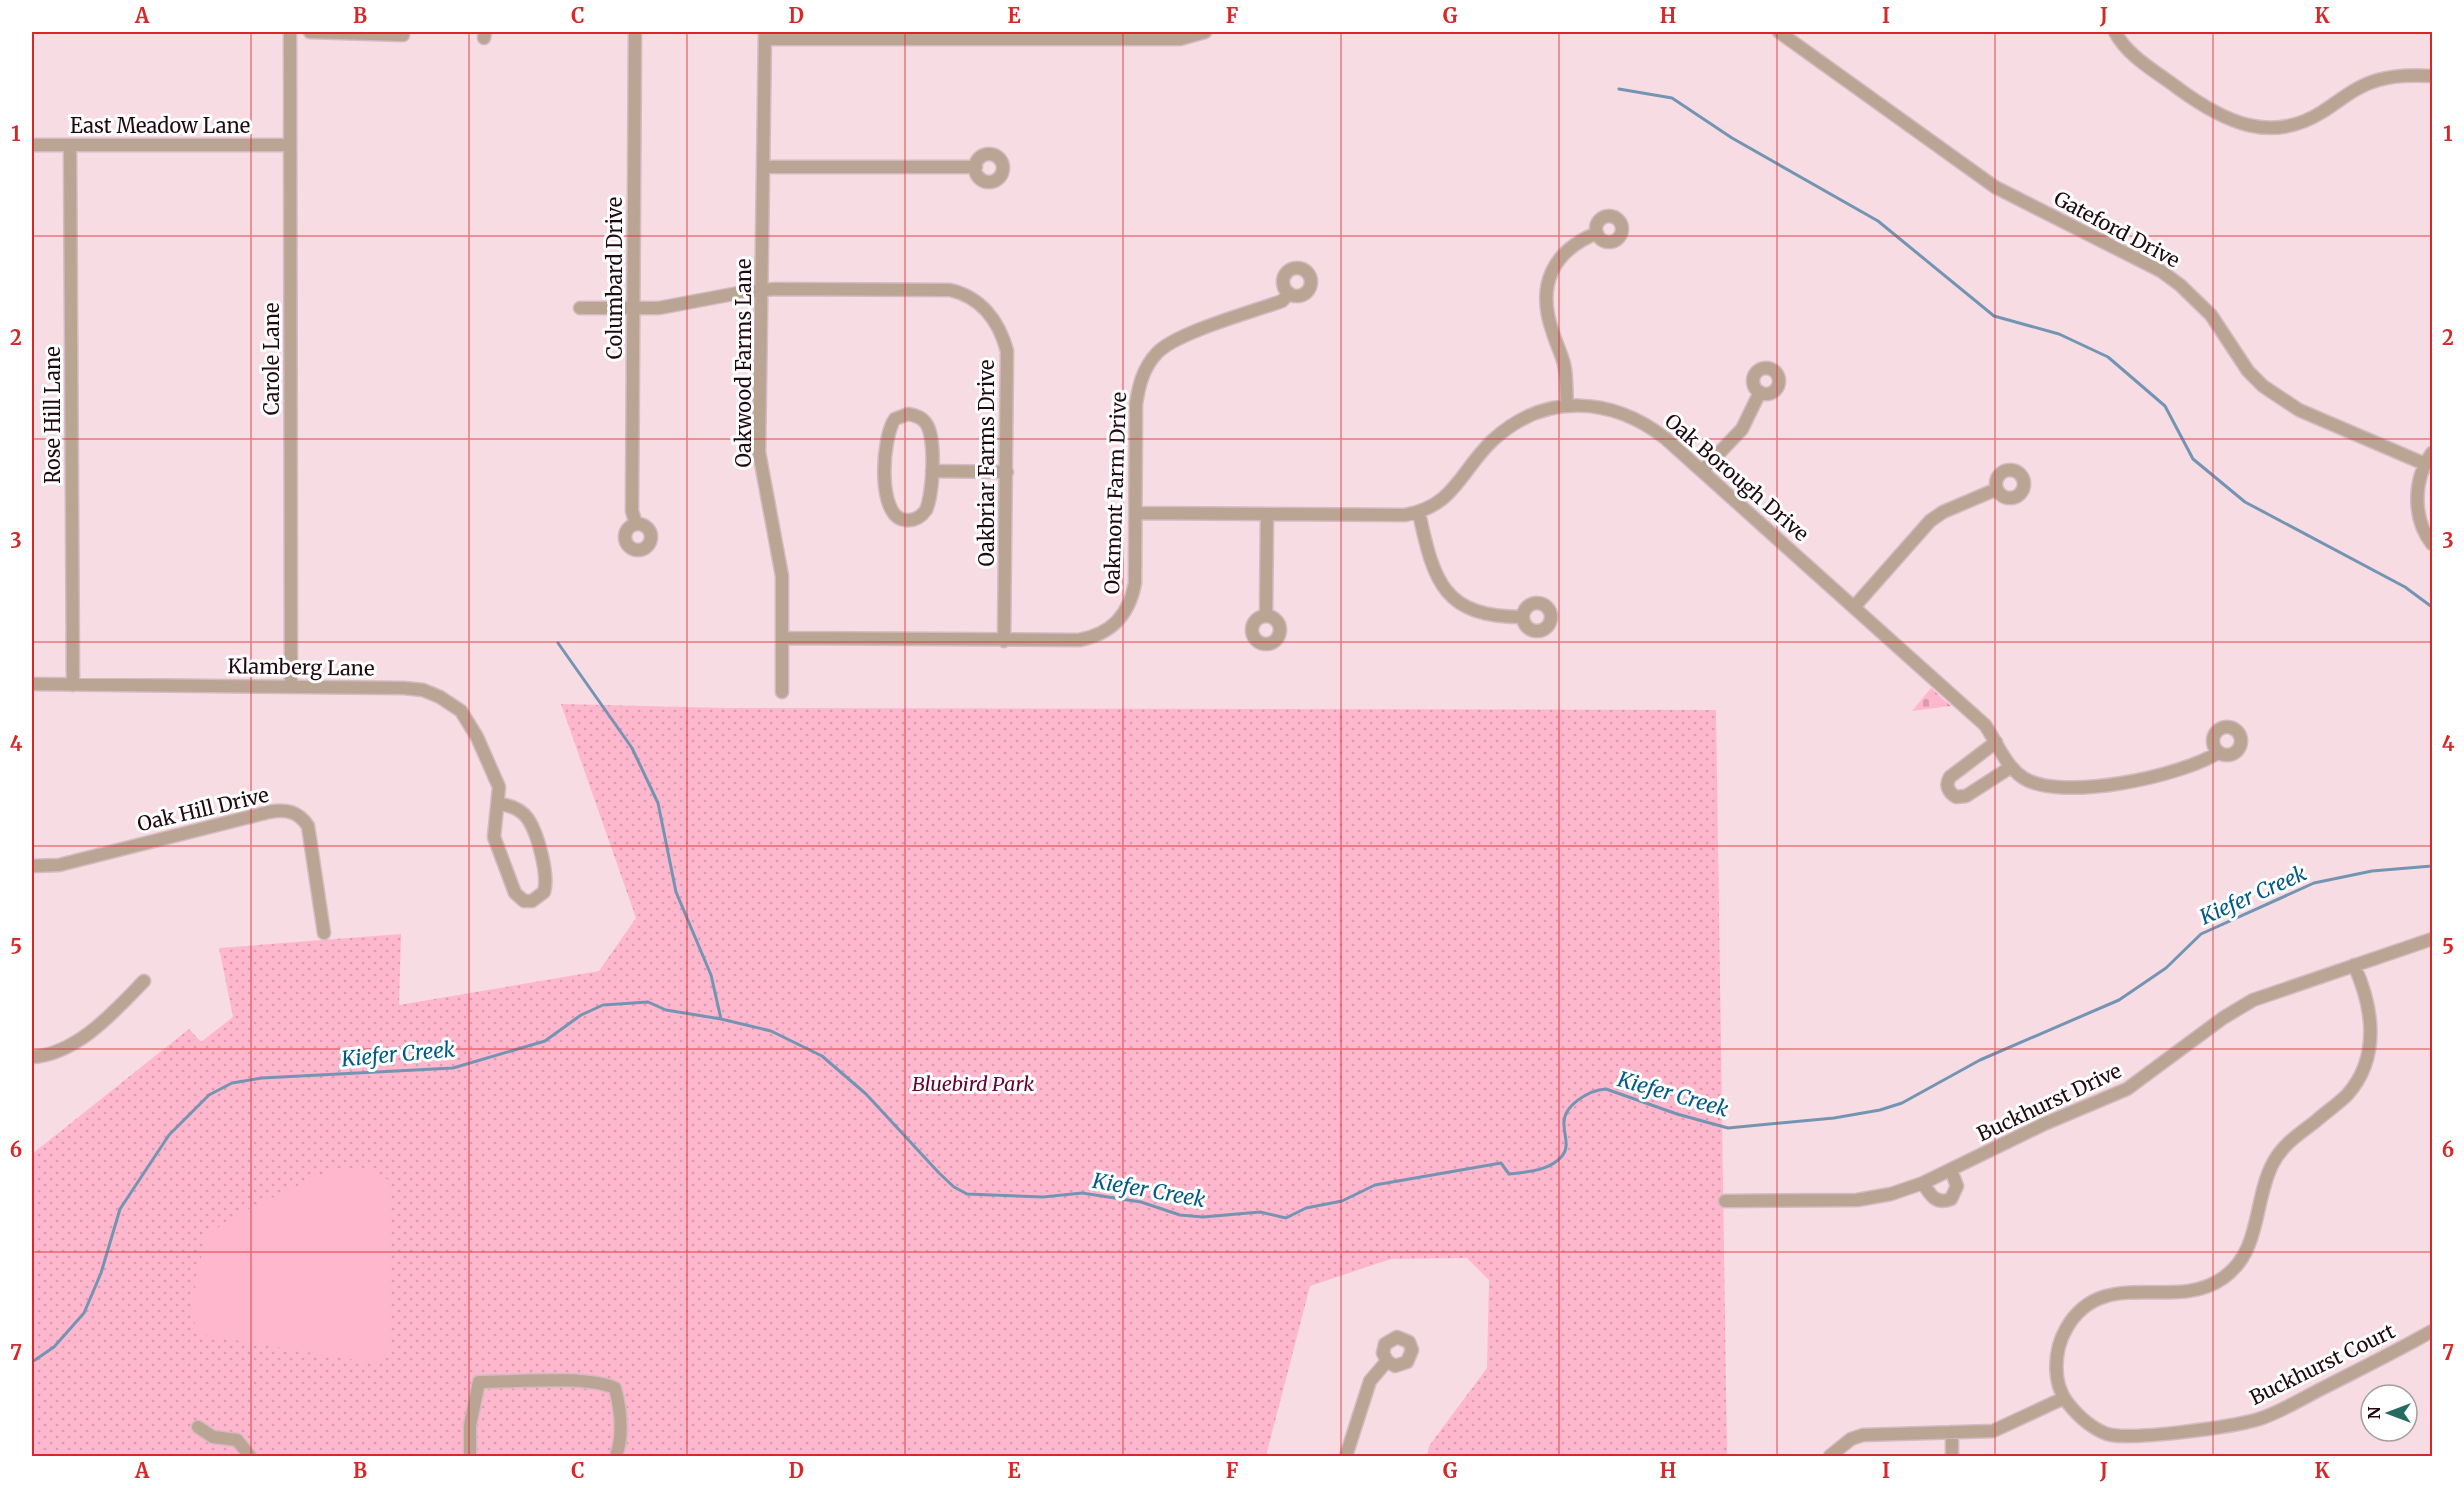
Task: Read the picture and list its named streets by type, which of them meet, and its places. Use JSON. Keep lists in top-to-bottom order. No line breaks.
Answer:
{"streets":{"street":["East Meadow Lane","Gateford Drive","Columbard Drive","Carole Lane","Oakwood Farms Lane","Rose Hill Lane","Oakbriar Farms Drive","Oak Borough Drive","Oakmont Farm Drive","Klamberg Lane","Oak Hill Drive","Buckhurst Drive","Buckhurst Court"]},"crossings":[["East Meadow Lane","Carole Lane"],["East Meadow Lane","Rose Hill Lane"],["Columbard Drive","Oakbriar Farms Drive"],["Carole Lane","Klamberg Lane"],["Oakwood Farms Lane","Oakbriar Farms Drive"],["Oakwood Farms Lane","Oakmont Farm Drive"],["Rose Hill Lane","Klamberg Lane"],["Oakbriar Farms Drive","Oakmont Farm Drive"],["Oak Borough Drive","Oakmont Farm Drive"]],"water":["Kiefer Creek"],"parks":["Bluebird Park"],"north":"left","grid":{"columns":["A","B","C","D","E","F","G","H","I","J","K"],"rows":["1","2","3","4","5","6","7"]}}
